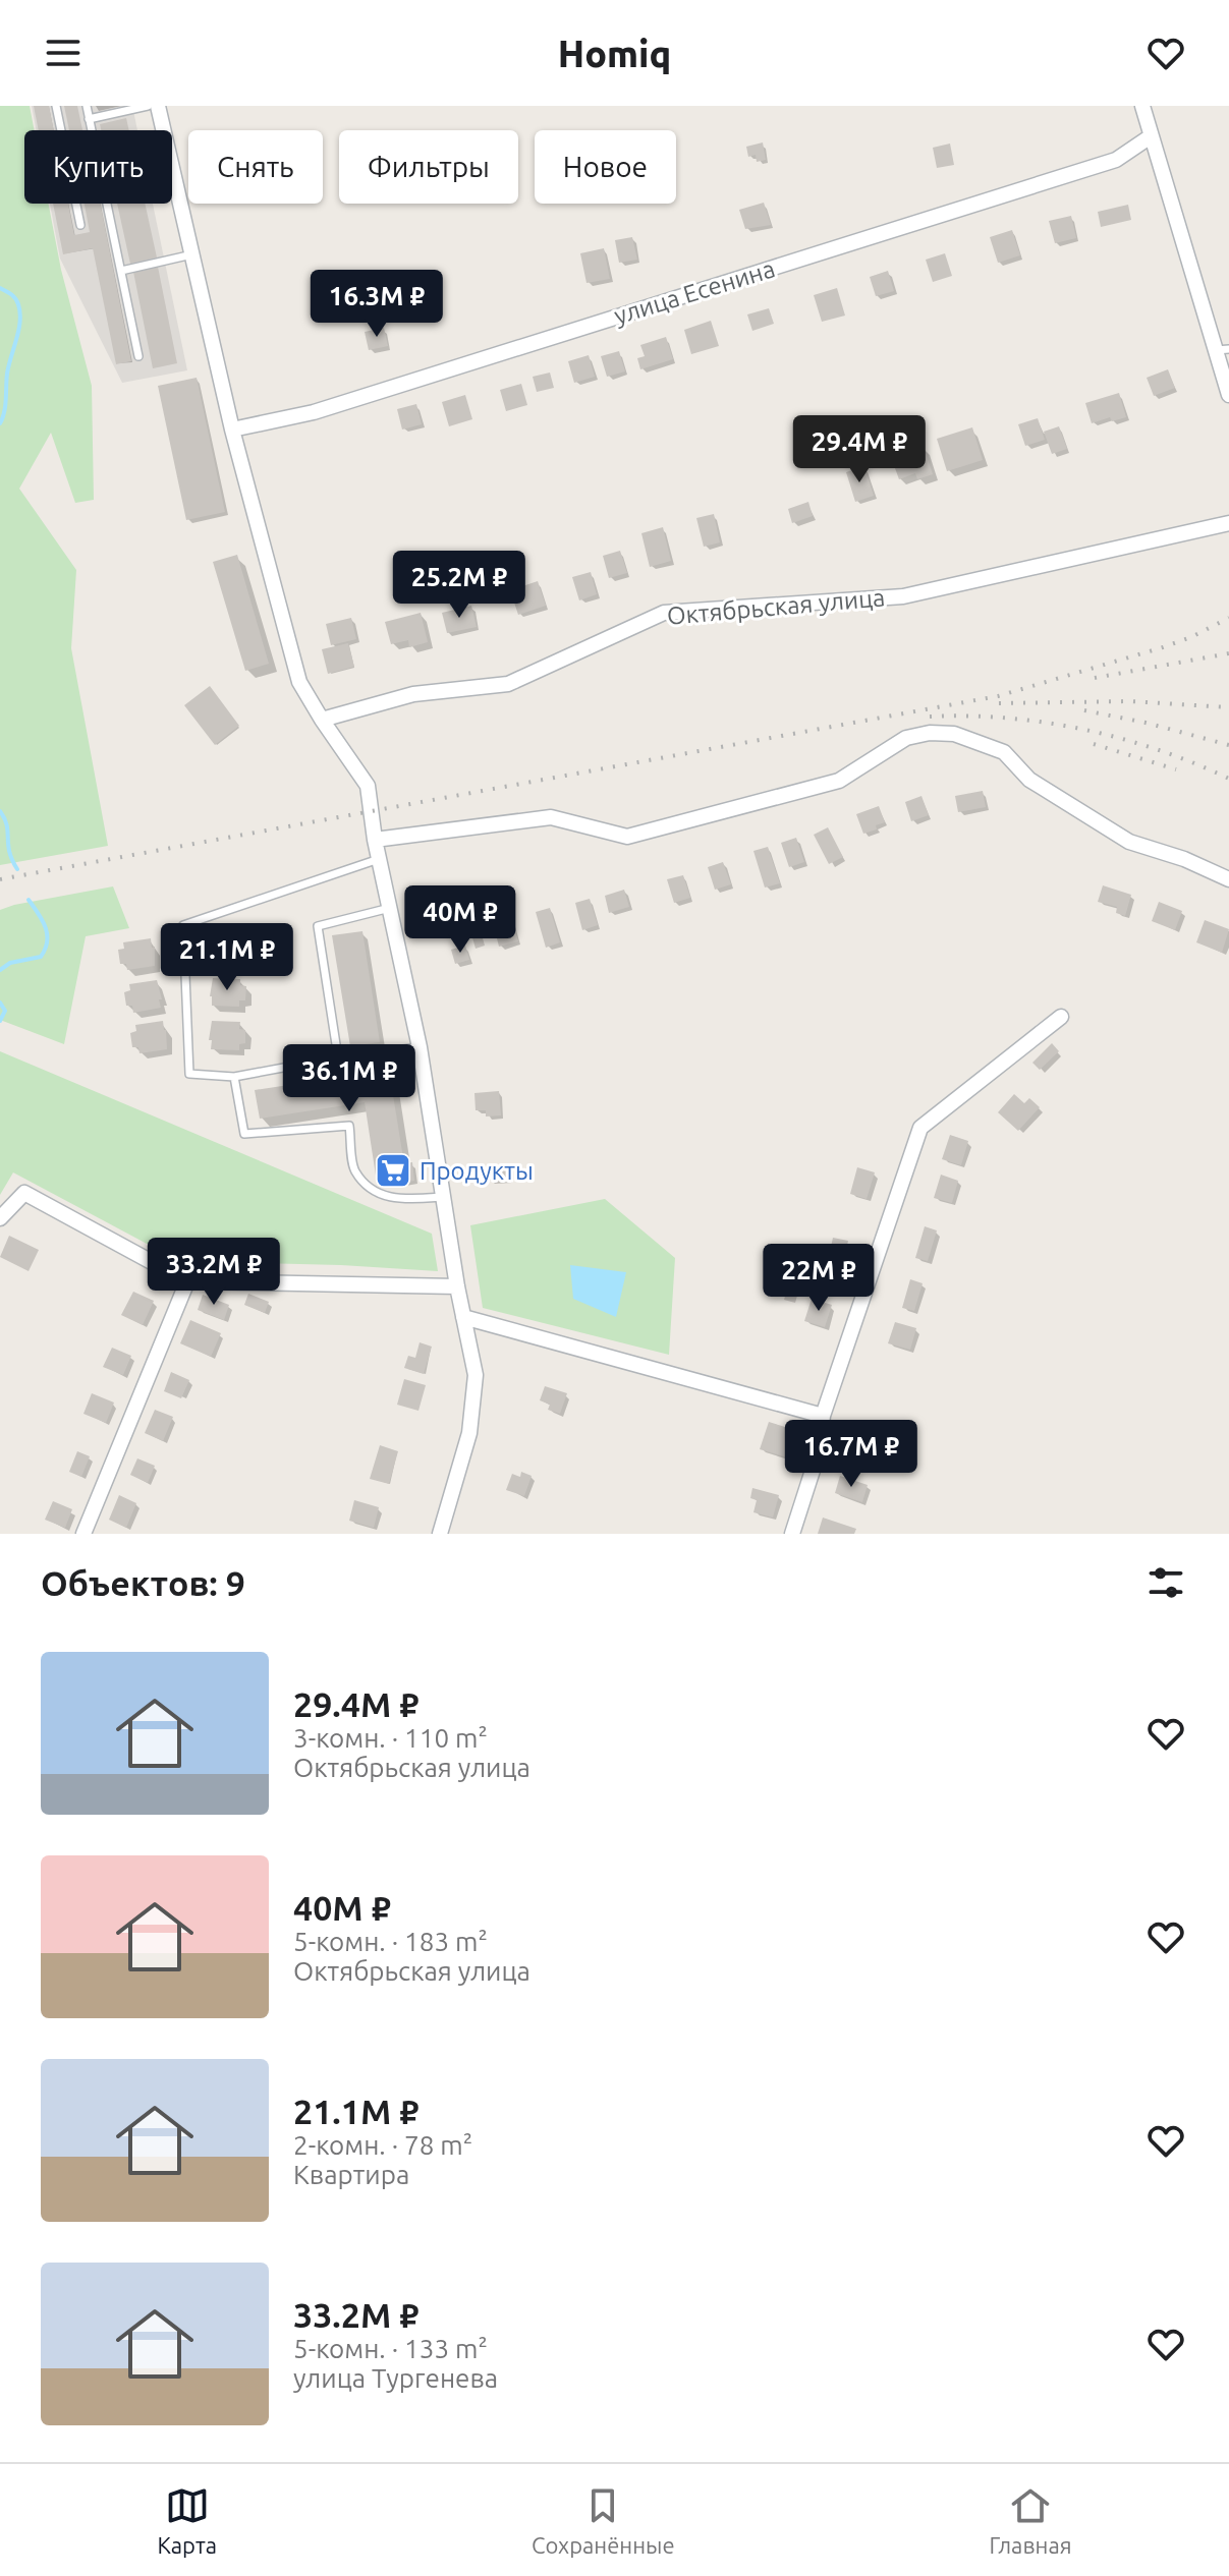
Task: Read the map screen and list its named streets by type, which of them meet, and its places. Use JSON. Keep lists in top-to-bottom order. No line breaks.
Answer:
{"streets":{"street":["улица Есенина","Октябрьская улица"]},"places":{"supermarket":["Продукты"]},"page":{"header":"Homiq","chip":["Купить","Снять","Фильтры","Новое"],"price":["16.3M ₽","29.4M ₽","25.2M ₽","40M ₽","21.1M ₽","36.1M ₽","33.2M ₽","22M ₽","16.7M ₽"],"heading":"Объектов: 9","list":[{"name":"29.4M ₽","note":"3-комн. · 110 m² · Октябрьская улица"},{"name":"40M ₽","note":"5-комн. · 183 m² · Октябрьская улица"},{"name":"21.1M ₽","note":"2-комн. · 78 m² · Квартира"},{"name":"33.2M ₽","note":"5-комн. · 133 m² · улица Тургенева"}],"tabs":["Карта","Сохранённые","Главная"]}}
